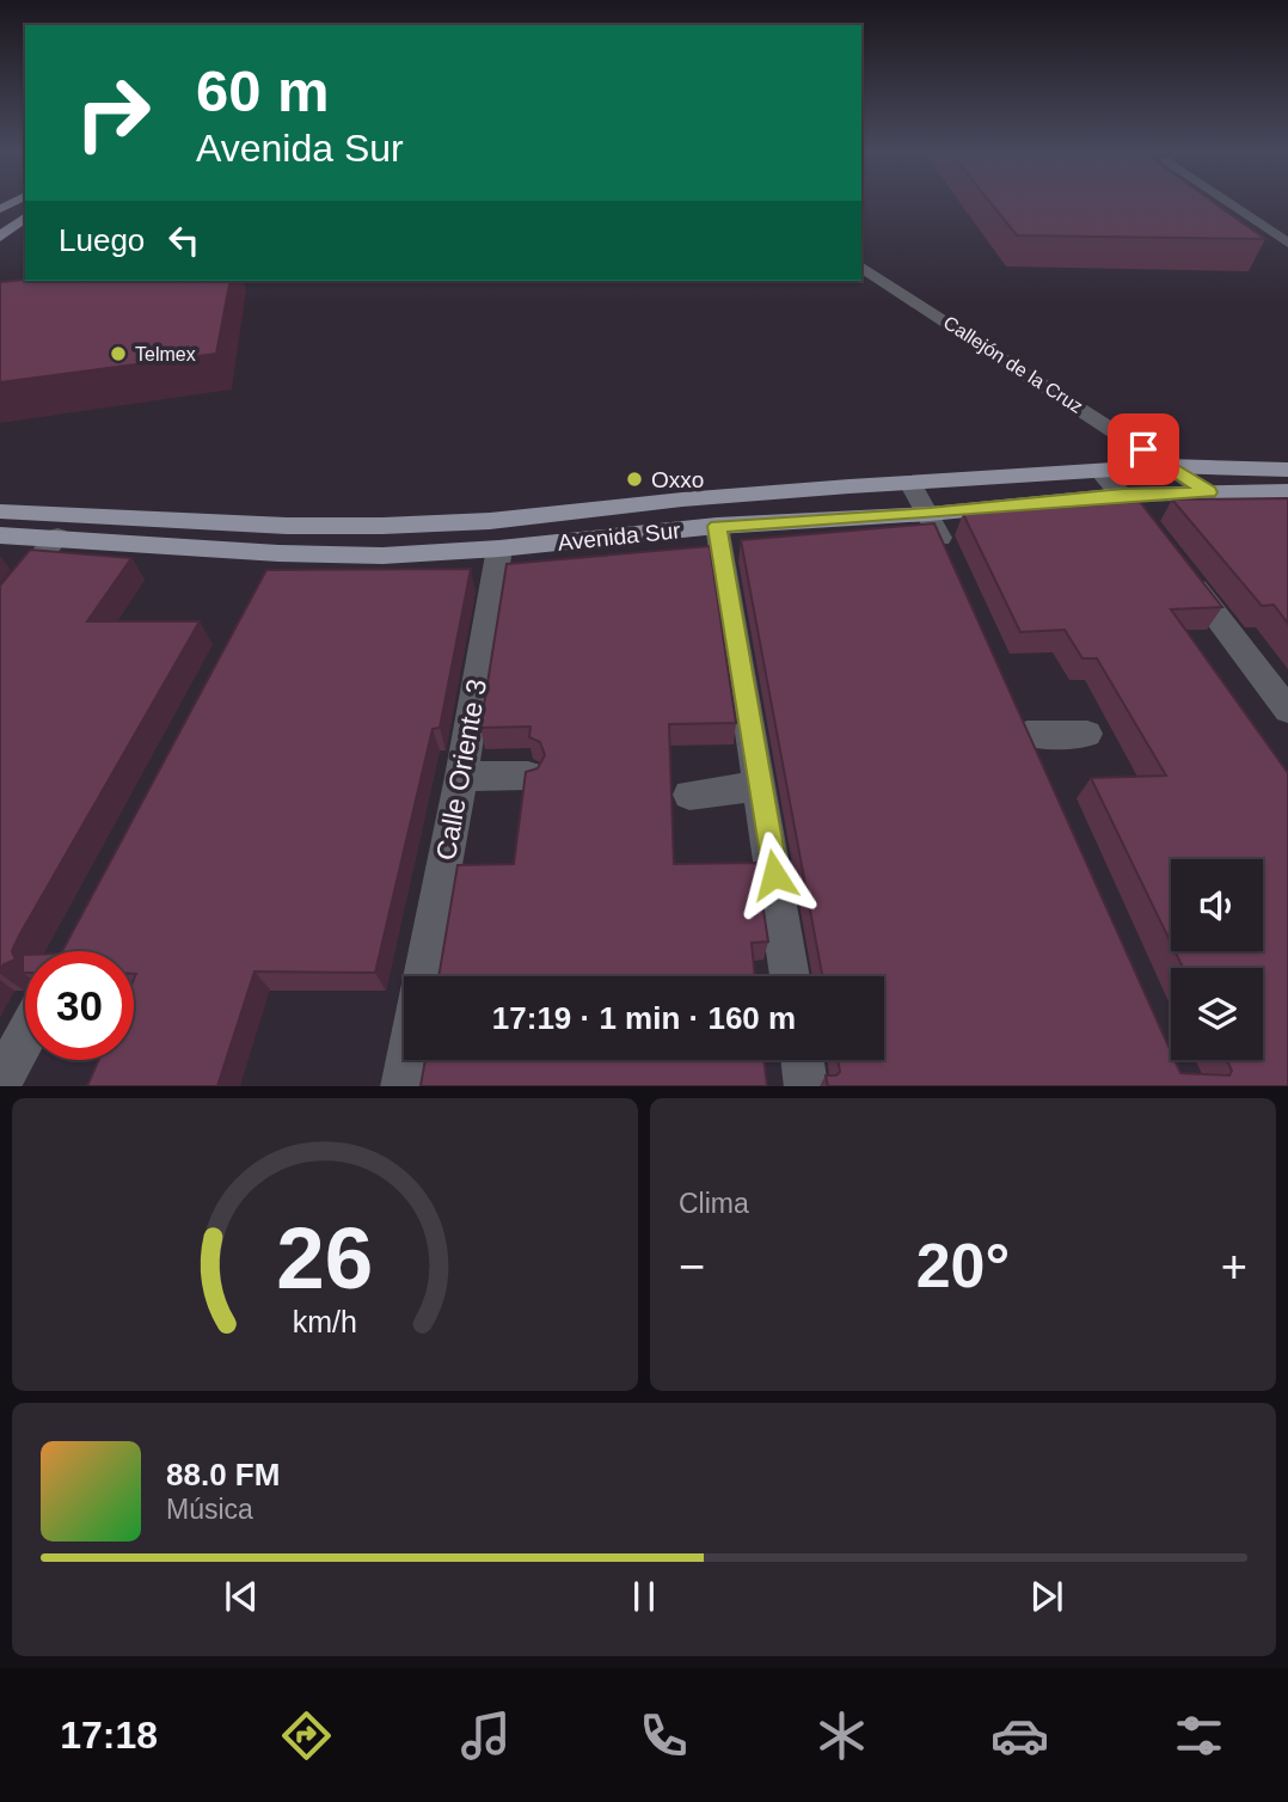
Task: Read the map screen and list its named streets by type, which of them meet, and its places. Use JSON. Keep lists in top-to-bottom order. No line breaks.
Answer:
{"streets":{"main road":["Avenida Sur"],"street":["Callejón de la Cruz","Calle Oriente 3"]},"crossings":[["Callejón de la Cruz","Avenida Sur"],["Avenida Sur","Calle Oriente 3"]],"places":["Telmex","Oxxo"],"page":{"turn":["60 m","Avenida Sur"],"then":"Luego","limit":"30","trip":"17:19 · 1 min · 160 m","tile":"Clima","heat":["−","20°","+"],"song":["88.0 FM","Música"],"tabs":"17:18","gauge":["26","km/h"]}}
